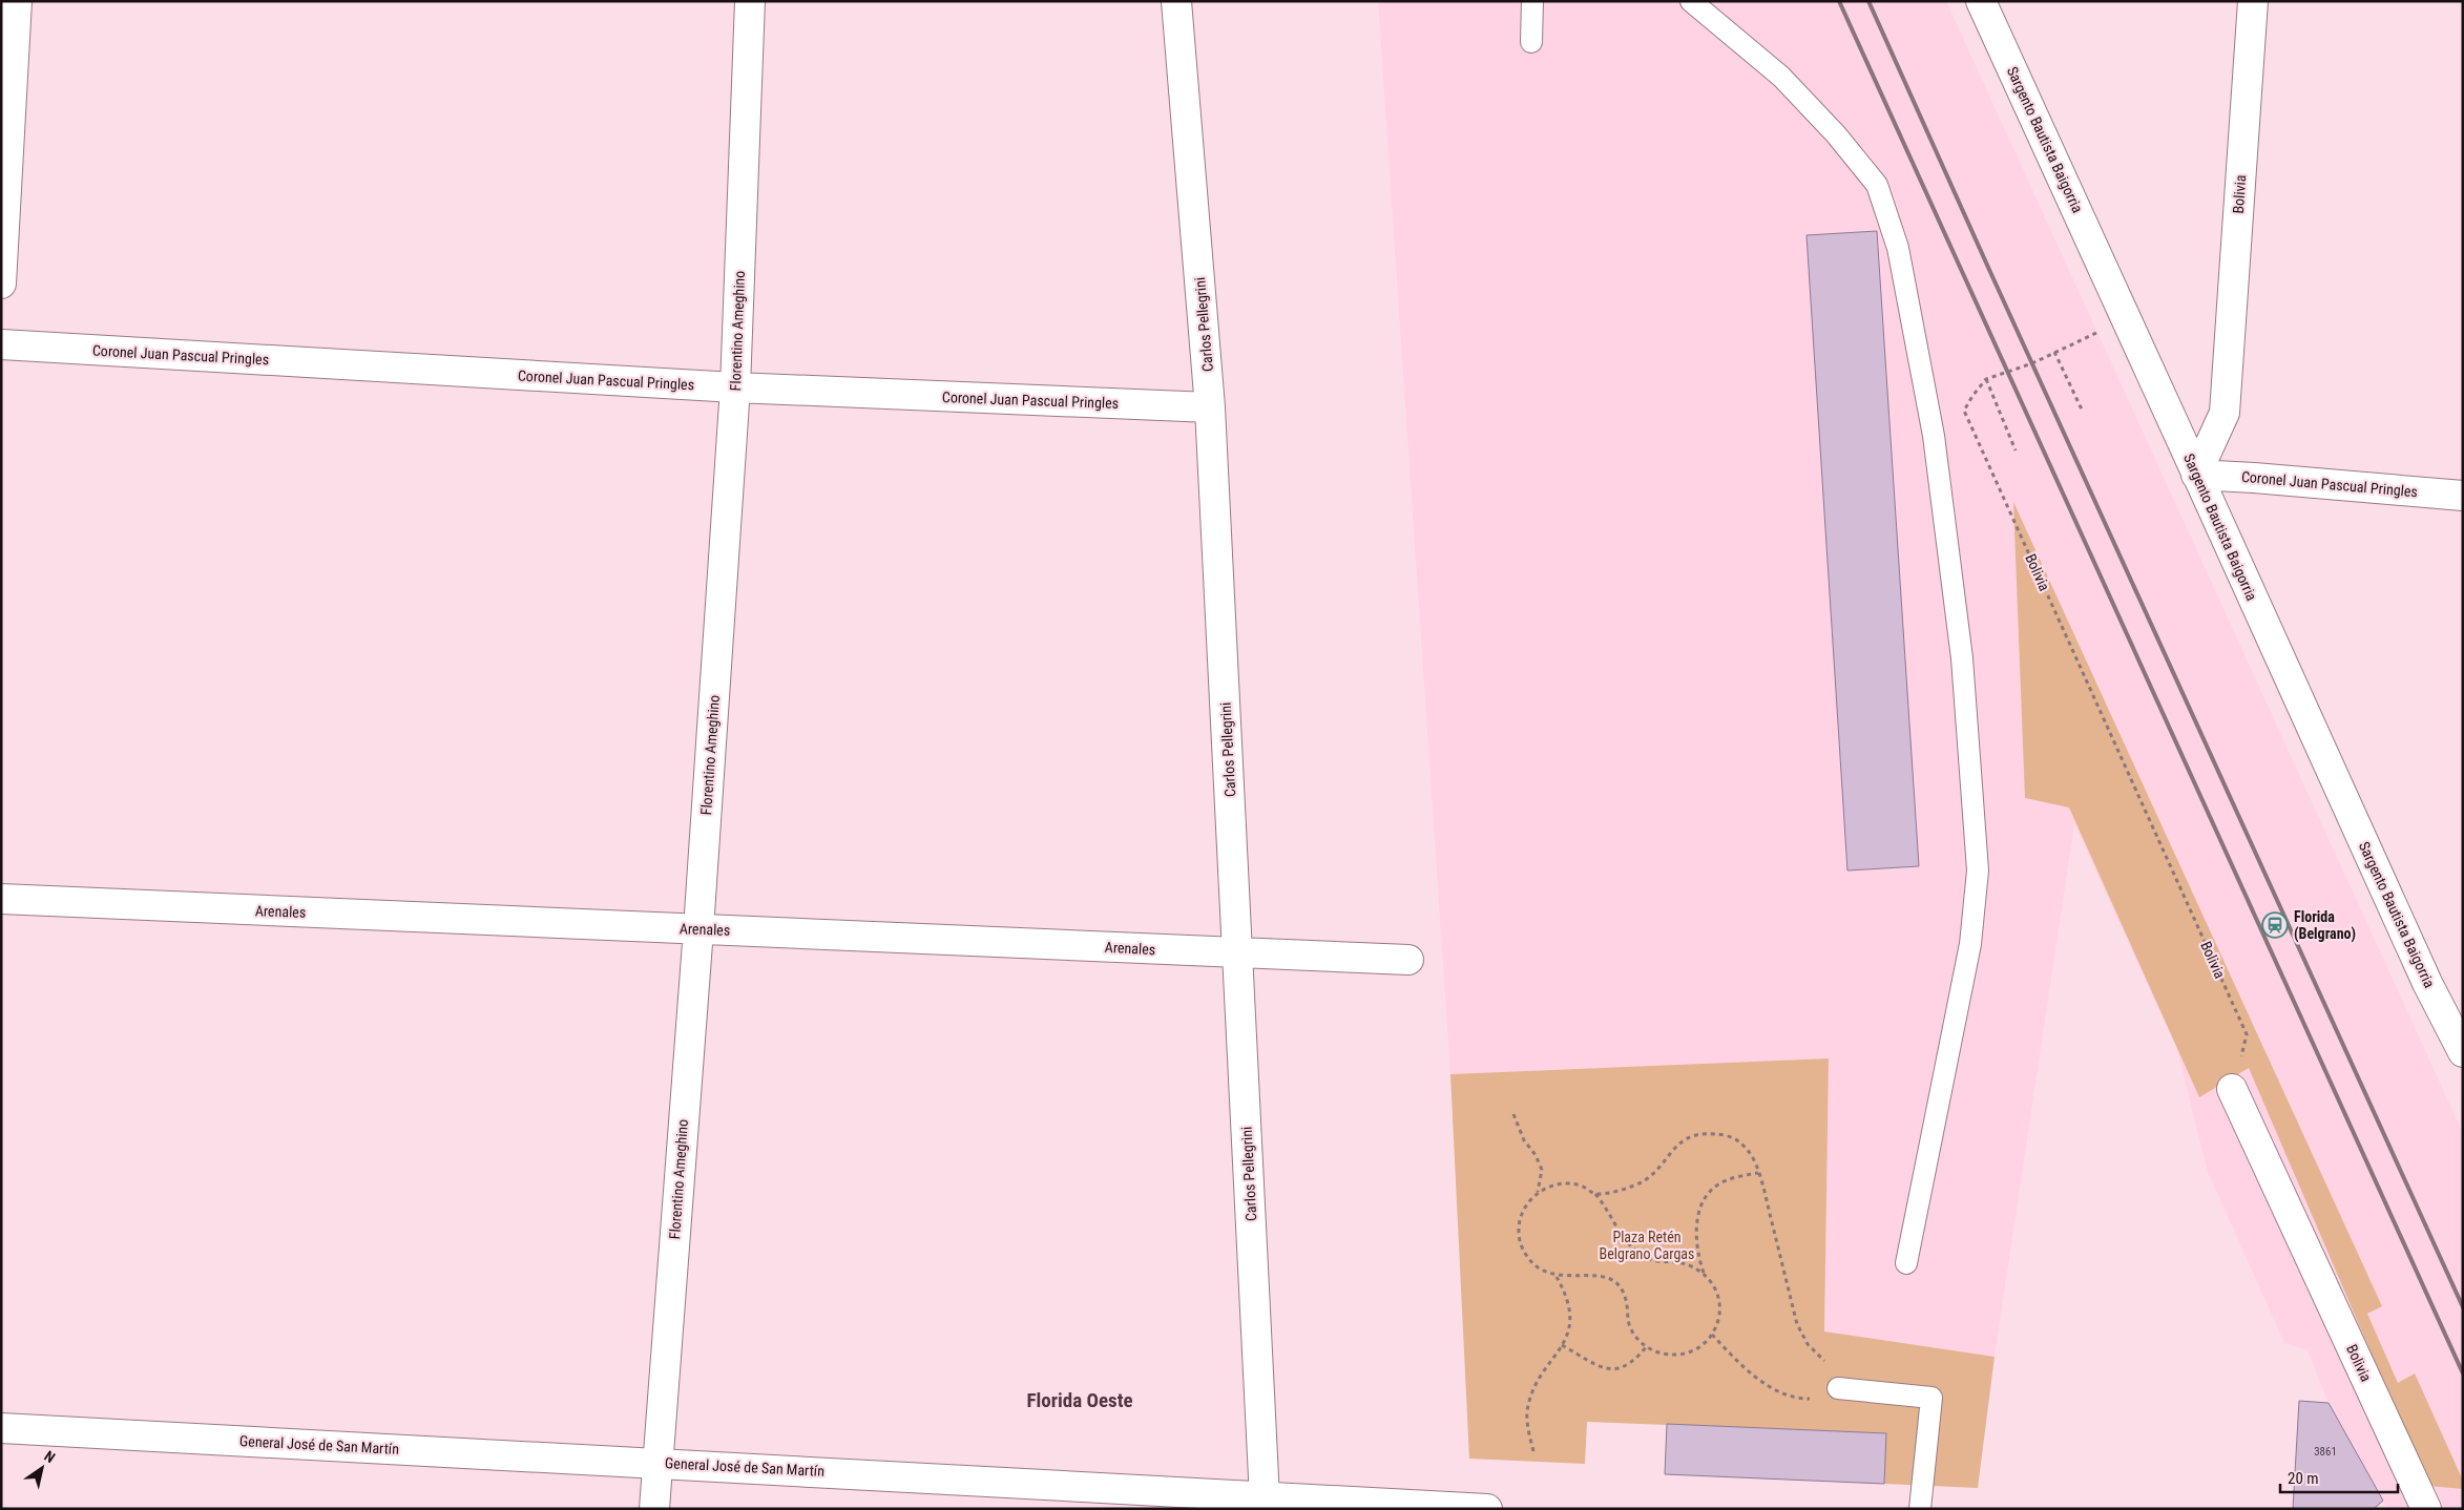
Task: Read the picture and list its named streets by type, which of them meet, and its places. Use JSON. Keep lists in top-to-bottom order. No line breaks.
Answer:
{"streets":{"street":["Sargento Bautista Baigorria","Bolivia","Carlos Pellegrini","Florentino Ameghino","Coronel Juan Pascual Pringles","Arenales","General José de San Martín"]},"crossings":[["Sargento Bautista Baigorria","Bolivia"],["Sargento Bautista Baigorria","Coronel Juan Pascual Pringles"],["Bolivia","Coronel Juan Pascual Pringles"],["Carlos Pellegrini","Coronel Juan Pascual Pringles"],["Carlos Pellegrini","Arenales"],["Carlos Pellegrini","General José de San Martín"],["Florentino Ameghino","Coronel Juan Pascual Pringles"],["Florentino Ameghino","Arenales"],["Florentino Ameghino","General José de San Martín"]],"districts":["Florida Oeste"],"parks":["Plaza Retén Belgrano Cargas"],"places":{"station":["Florida (Belgrano)"]},"house_numbers":["3861"],"scale_bar":"20 m","north":"top right"}
